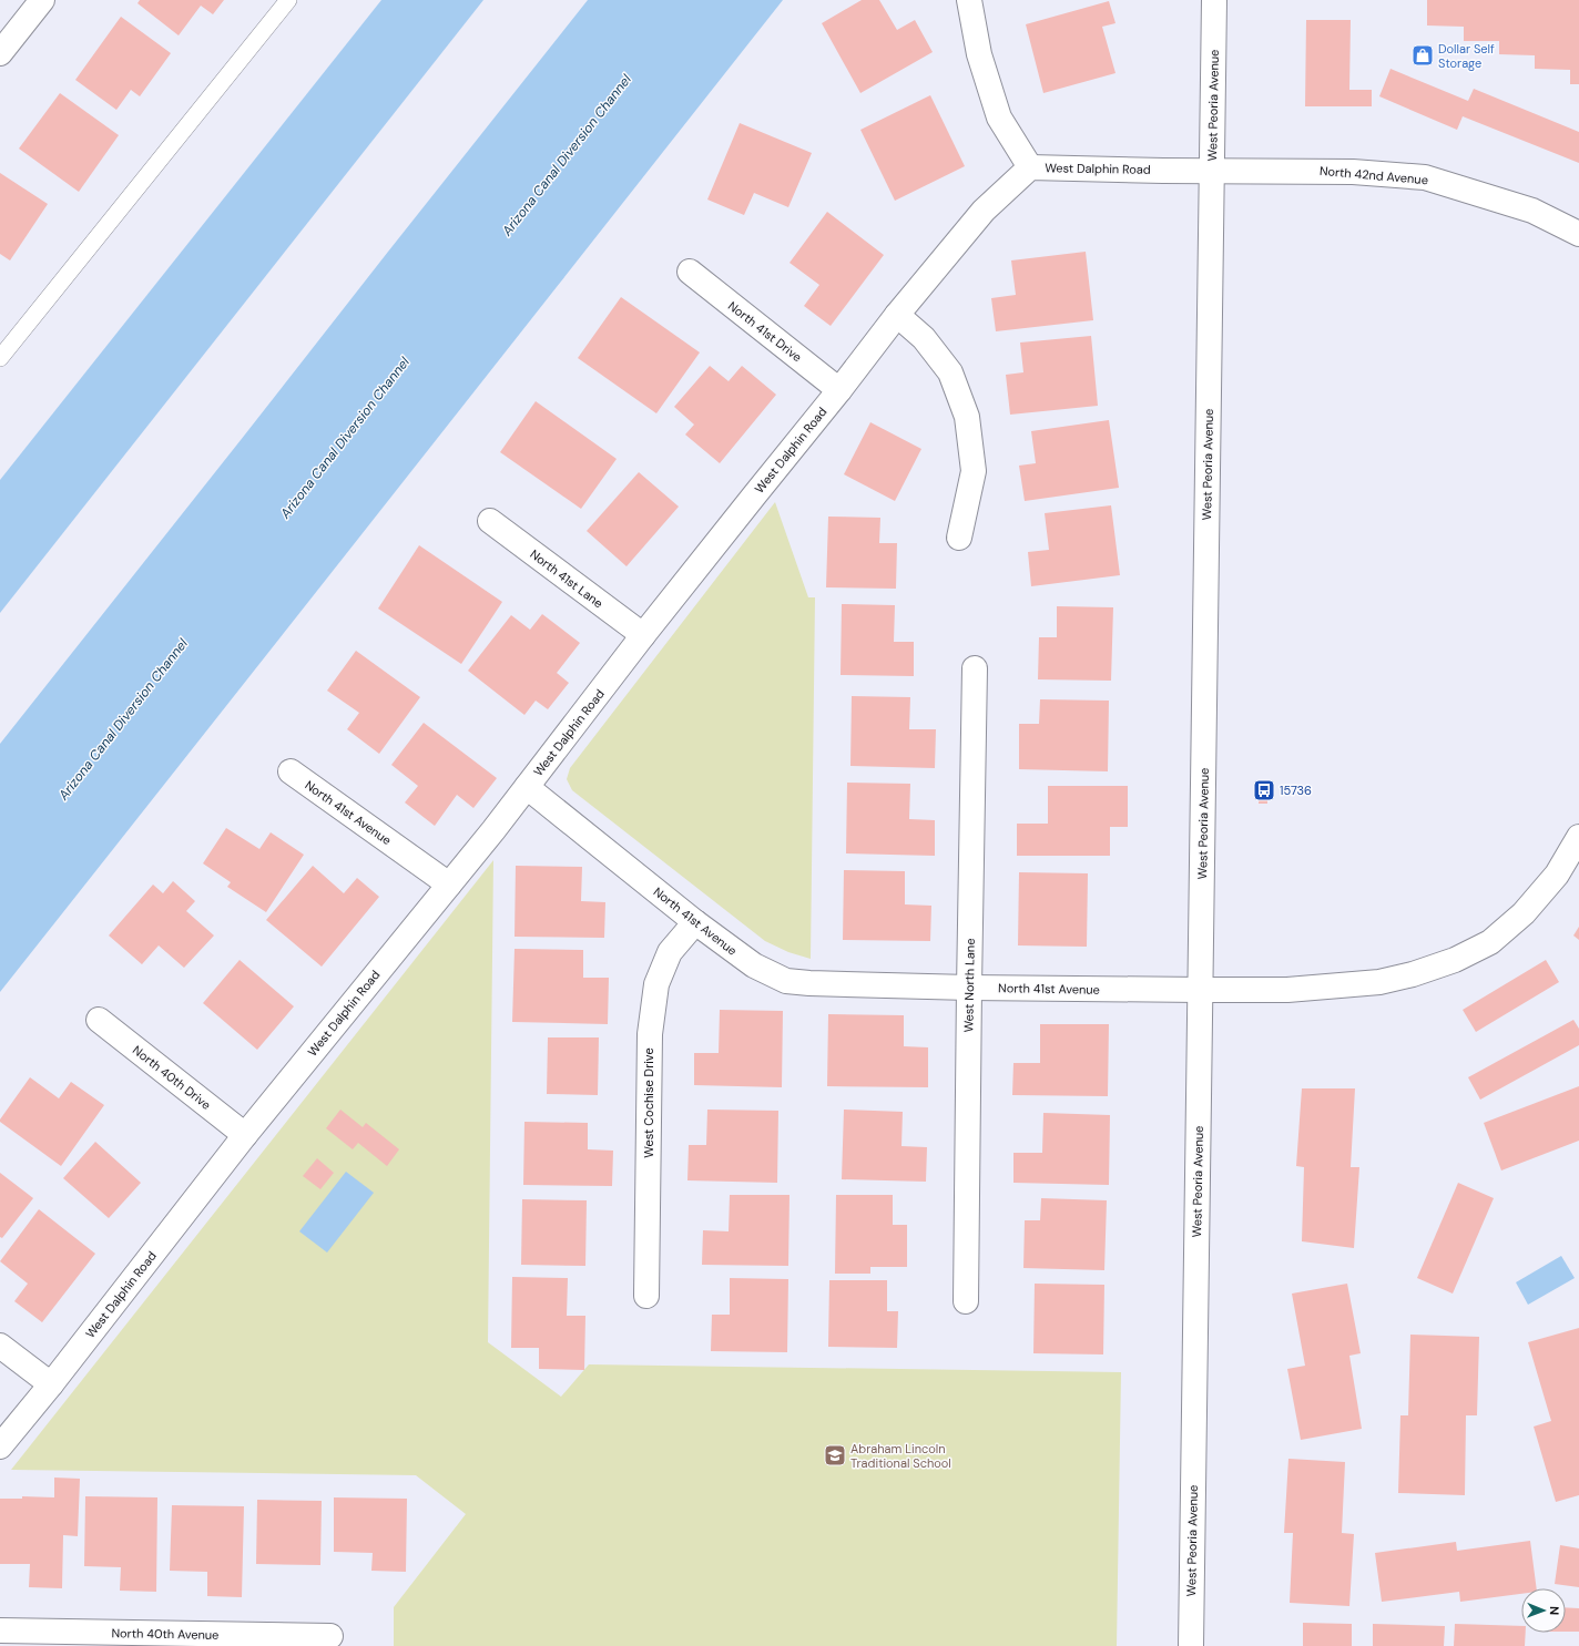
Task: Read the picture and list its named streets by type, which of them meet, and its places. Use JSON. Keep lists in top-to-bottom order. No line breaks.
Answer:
{"streets":{"street":["West Peoria Avenue","West Dalphin Road","North 42nd Avenue","North 41st Drive","North 41st Lane","North 41st Avenue","West North Lane","North 40th Drive","West Cochise Drive","North 40th Avenue"]},"crossings":[["West Peoria Avenue","West Dalphin Road"],["West Peoria Avenue","North 42nd Avenue"],["West Peoria Avenue","North 41st Avenue"],["West Dalphin Road","North 42nd Avenue"],["West Dalphin Road","North 41st Drive"],["West Dalphin Road","North 41st Lane"],["West Dalphin Road","North 41st Avenue"],["West Dalphin Road","North 40th Drive"],["North 41st Avenue","West North Lane"],["North 41st Avenue","West Cochise Drive"]],"water":["Arizona Canal Diversion Channel"],"places":{"shop":["Dollar Self Storage"],"bus stop":["15736"],"school or university":["Abraham Lincoln Traditional School"]},"north":"right"}
